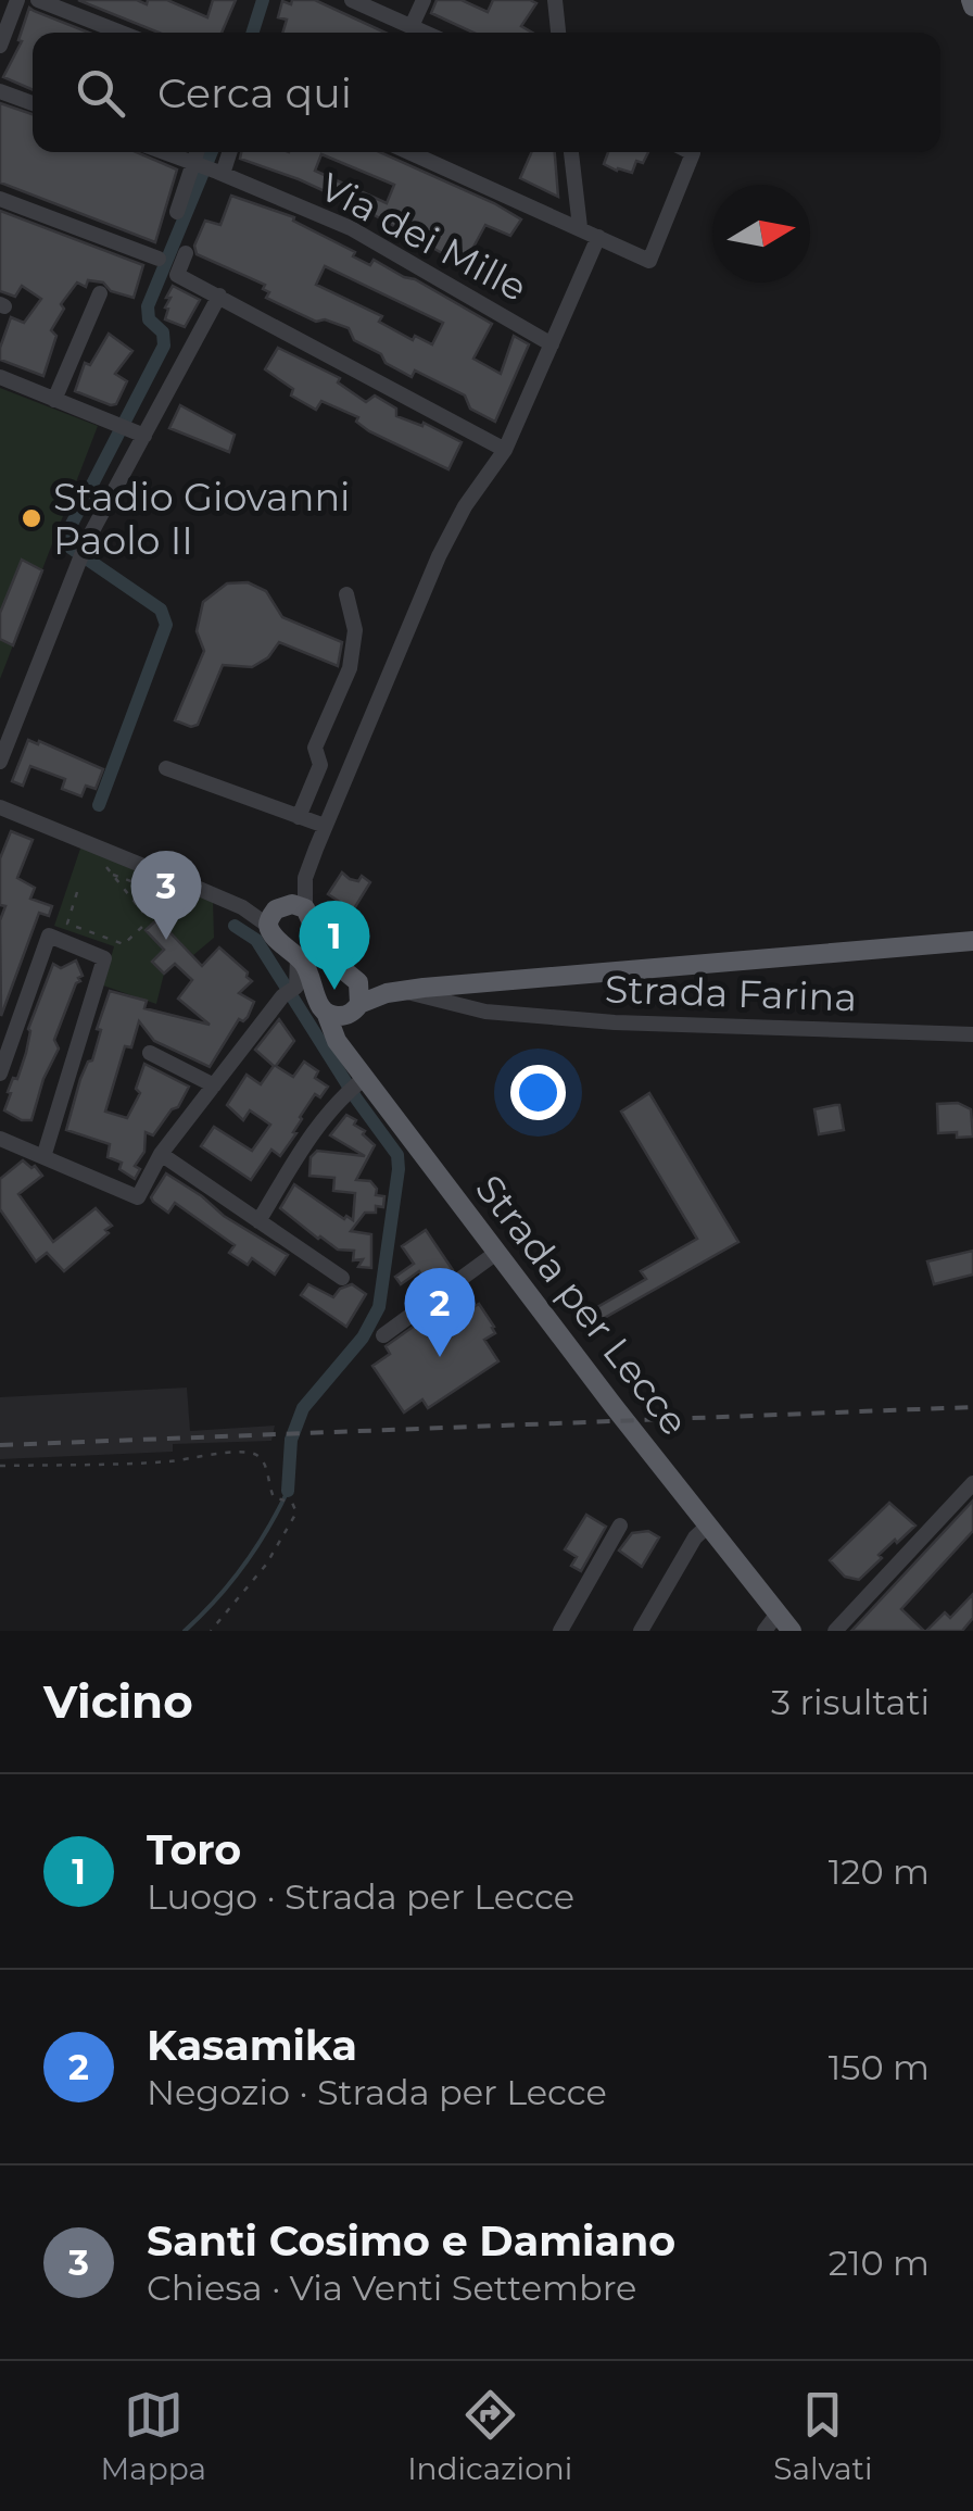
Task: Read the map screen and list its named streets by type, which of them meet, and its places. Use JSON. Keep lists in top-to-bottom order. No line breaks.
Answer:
{"streets":{"main road":["Strada per Lecce"],"street":["Via dei Mille","Strada Farina"]},"places":["Stadio Giovanni Paolo II"],"north":"right","page":{"search":"Cerca qui","pins":["3","1","2"],"heading":["Vicino","3 risultati"],"list":[{"mark":"1","name":"Toro","note":"Luogo · Strada per Lecce","value":"120 m"},{"mark":"2","name":"Kasamika","note":"Negozio · Strada per Lecce","value":"150 m"},{"mark":"3","name":"Santi Cosimo e Damiano","note":"Chiesa · Via Venti Settembre","value":"210 m"}],"nav":["Mappa","Indicazioni","Salvati"]}}
